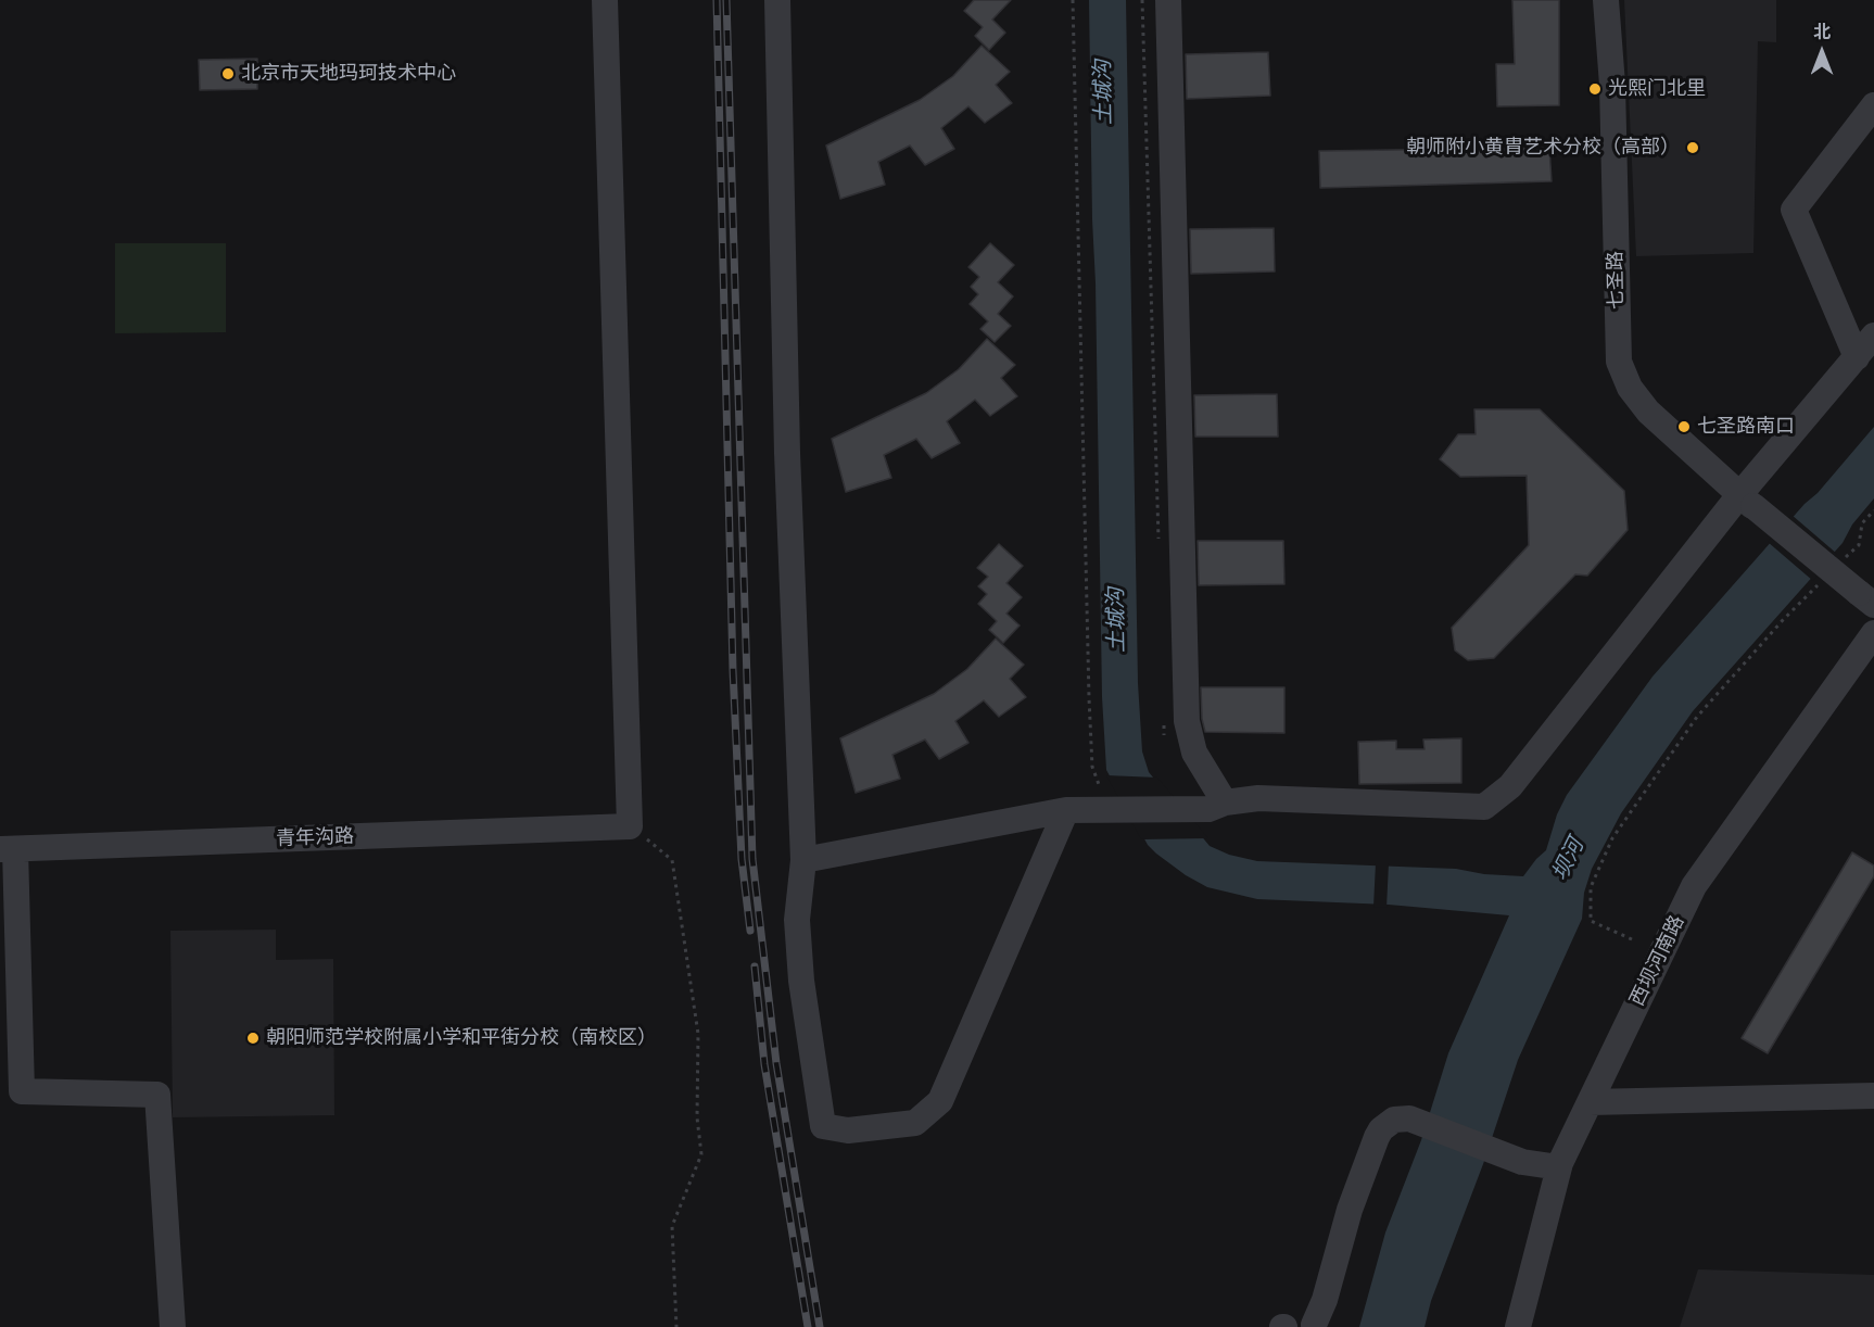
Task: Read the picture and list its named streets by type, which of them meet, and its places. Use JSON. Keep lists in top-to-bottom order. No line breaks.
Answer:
{"streets":{"street":["七圣路","青年沟路","西坝河南路"]},"water":["土城沟","坝河"],"places":["北京市天地玛珂技术中心","光熙门北里","朝师附小黄胄艺术分校（高部）","七圣路南口","朝阳师范学校附属小学和平街分校（南校区）"],"north":"top"}
